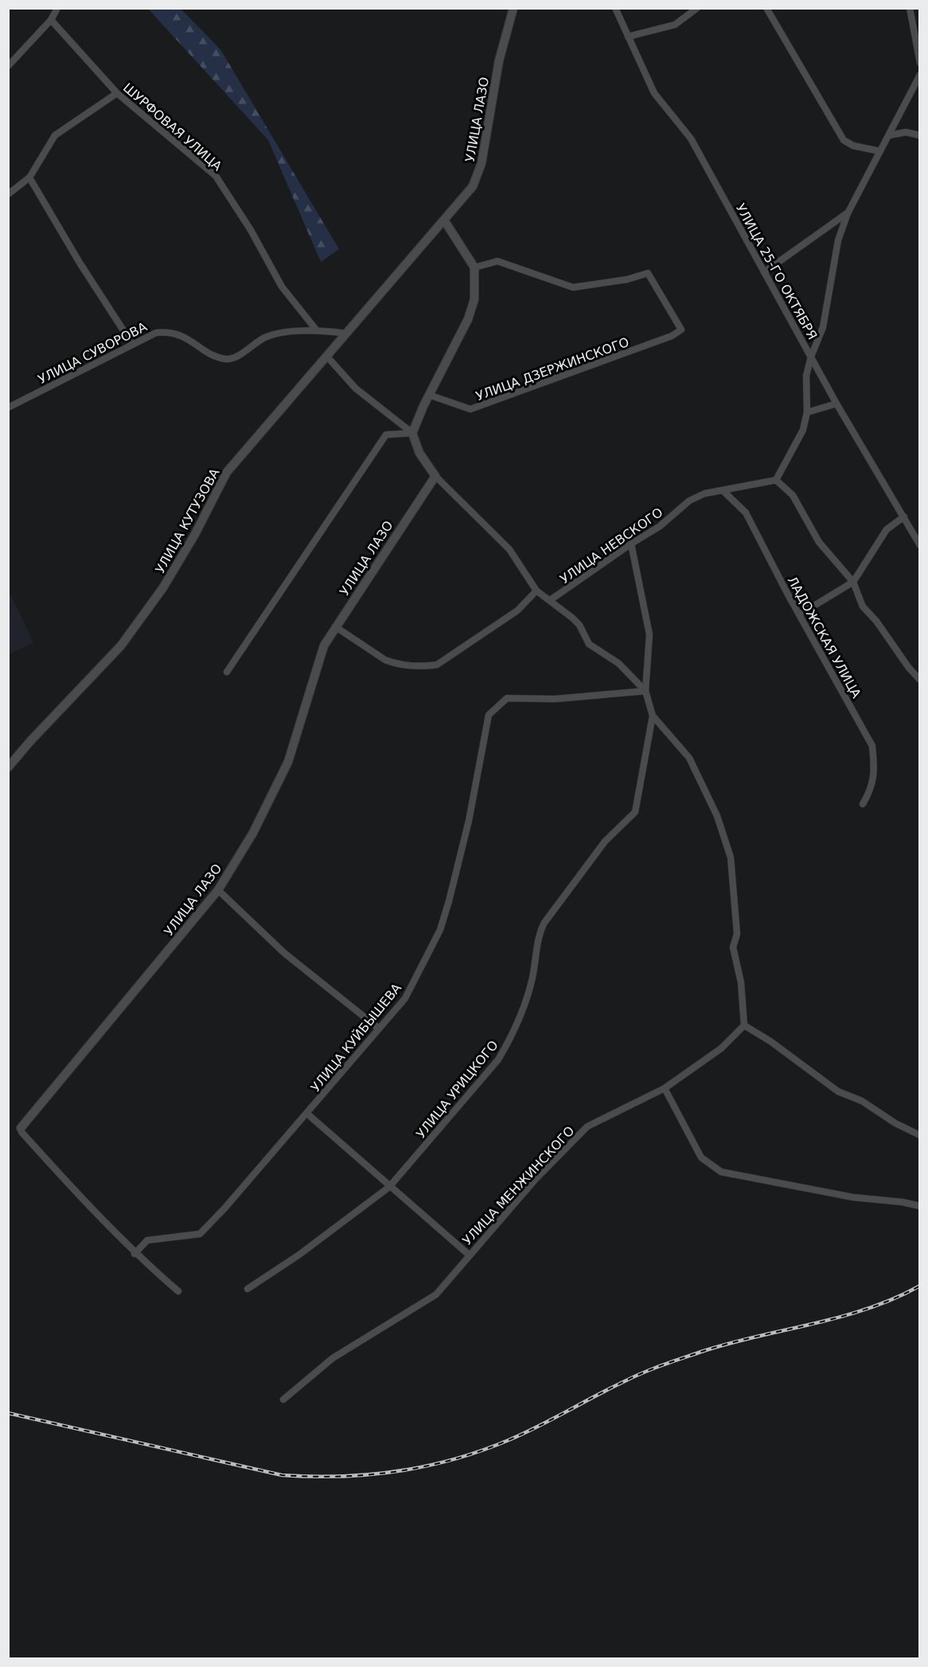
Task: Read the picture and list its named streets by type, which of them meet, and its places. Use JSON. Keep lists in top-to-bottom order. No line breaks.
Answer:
{"streets":{"street":["УЛИЦА ЛАЗО","ШУРФОВАЯ УЛИЦА","УЛИЦА 25-ГО ОКТЯБРЯ","УЛИЦА СУВОРОВА","УЛИЦА ДЗЕРЖИНСКОГО","УЛИЦА КУТУЗОВА","УЛИЦА НЕВСКОГО","ЛАДОЖСКАЯ УЛИЦА","УЛИЦА КУЙБЫШЕВА","УЛИЦА УРИЦКОГО","УЛИЦА МЕНЖИНСКОГО"]},"crossings":[["УЛИЦА ЛАЗО","УЛИЦА КУТУЗОВА"],["УЛИЦА ЛАЗО","УЛИЦА КУЙБЫШЕВА"],["ШУРФОВАЯ УЛИЦА","УЛИЦА СУВОРОВА"],["УЛИЦА СУВОРОВА","УЛИЦА КУТУЗОВА"],["УЛИЦА НЕВСКОГО","ЛАДОЖСКАЯ УЛИЦА"]]}
